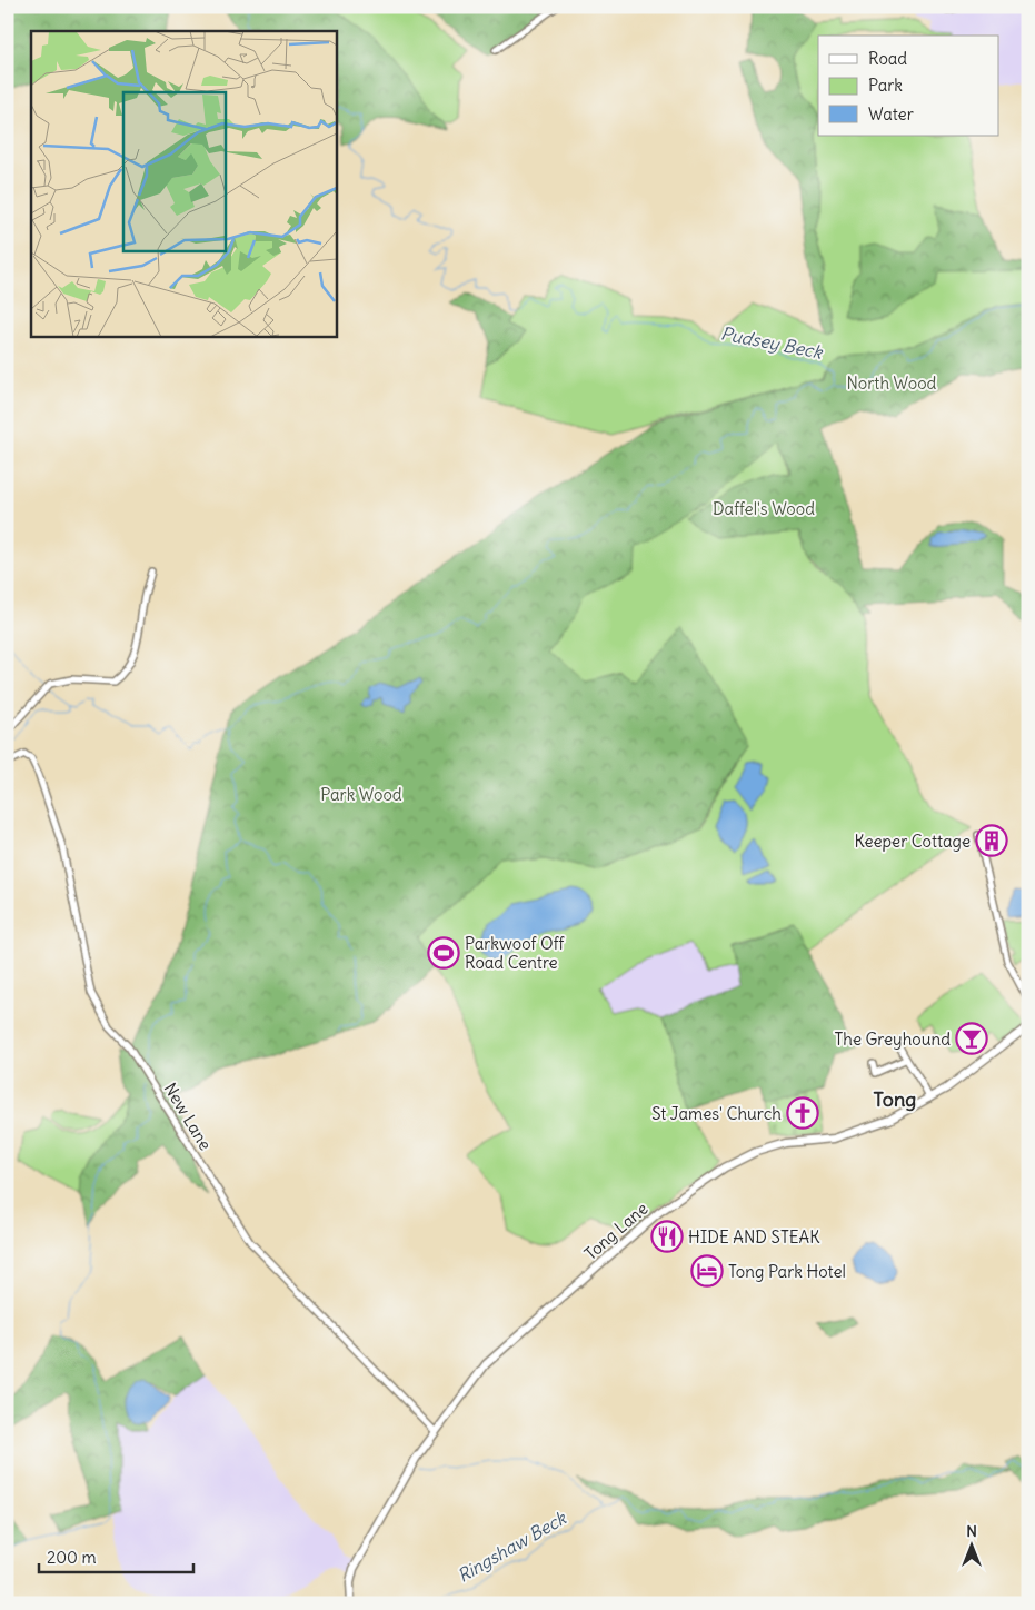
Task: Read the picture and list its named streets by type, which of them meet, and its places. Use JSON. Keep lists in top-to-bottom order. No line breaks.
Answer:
{"streets":{"street":["New Lane","Tong Lane"]},"crossings":[["New Lane","Tong Lane"]],"districts":["Tong"],"water":["Pudsey Beck","Ringshaw Beck"],"parks":["North Wood","Daffel's Wood","Park Wood"],"places":{"building":["Keeper Cottage"],"sports":["Parkwoof Off Road Centre"],"bar":["The Greyhound"],"church":["St James' Church"],"restaurant":["HIDE AND STEAK"],"hotel":["Tong Park Hotel"]},"legend":["Road","Park","Water"],"scale_bar":"200 m","north":"top"}
